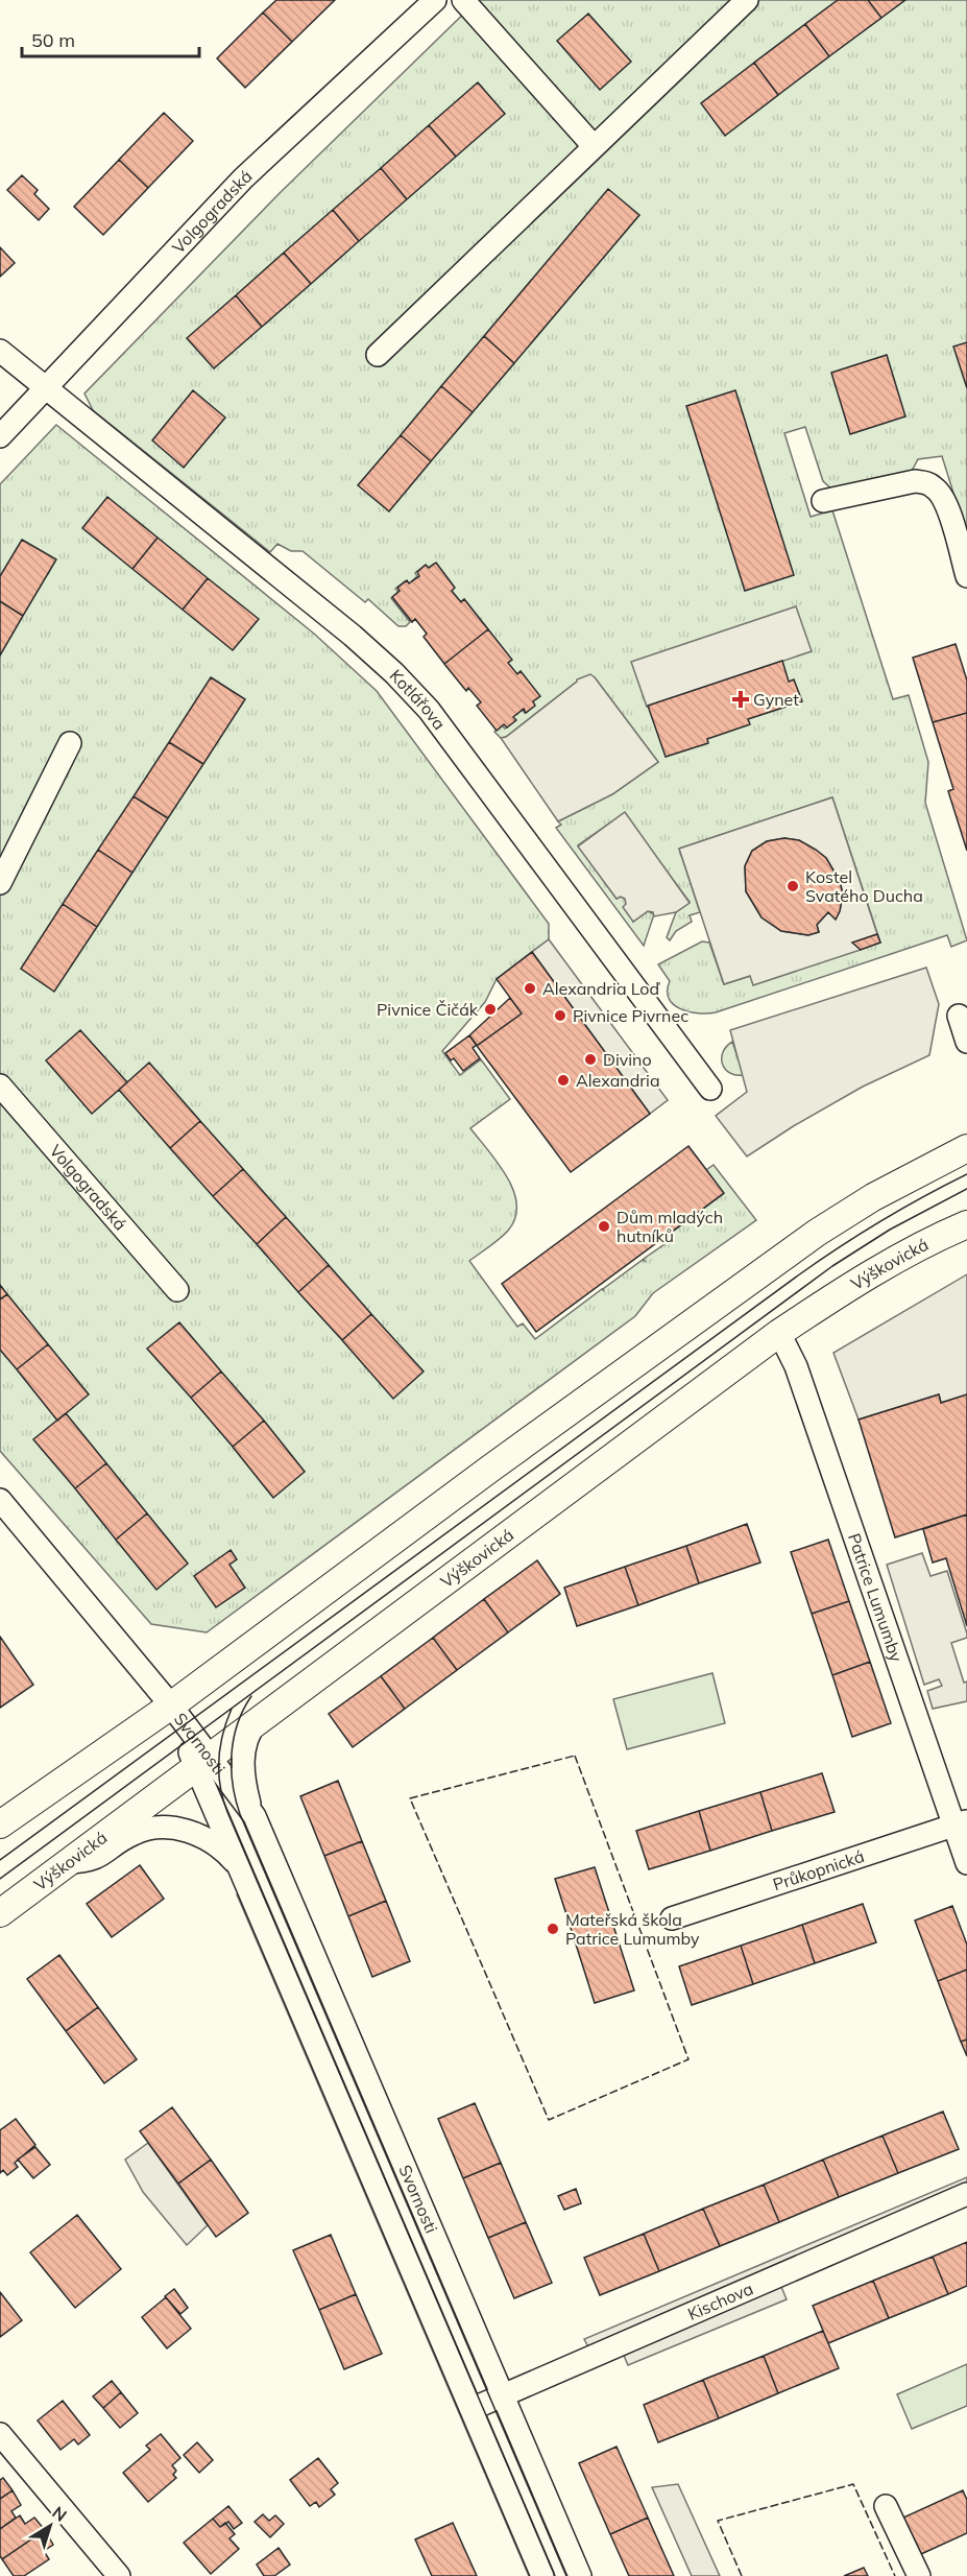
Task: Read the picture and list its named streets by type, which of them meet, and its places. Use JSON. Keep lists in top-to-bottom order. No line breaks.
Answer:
{"streets":{"street":["Volgogradská","Kotlářova","Výškovická","Patrice Lumumby","Svornosti","Průkopnická","Kischova"]},"crossings":[["Volgogradská","Kotlářova"],["Výškovická","Patrice Lumumby"],["Výškovická","Svornosti"],["Patrice Lumumby","Průkopnická"],["Svornosti","Kischova"]],"places":{"health":["Gynet"],"other":["Kostel Svatého Ducha","Alexandria Loď","Pivnice Čičák","Pivnice Pivrnec","Divino","Alexandria","Dům mladých hutníků","Mateřská škola Patrice Lumumby"]},"scale_bar":"50 m","north":"top right"}
